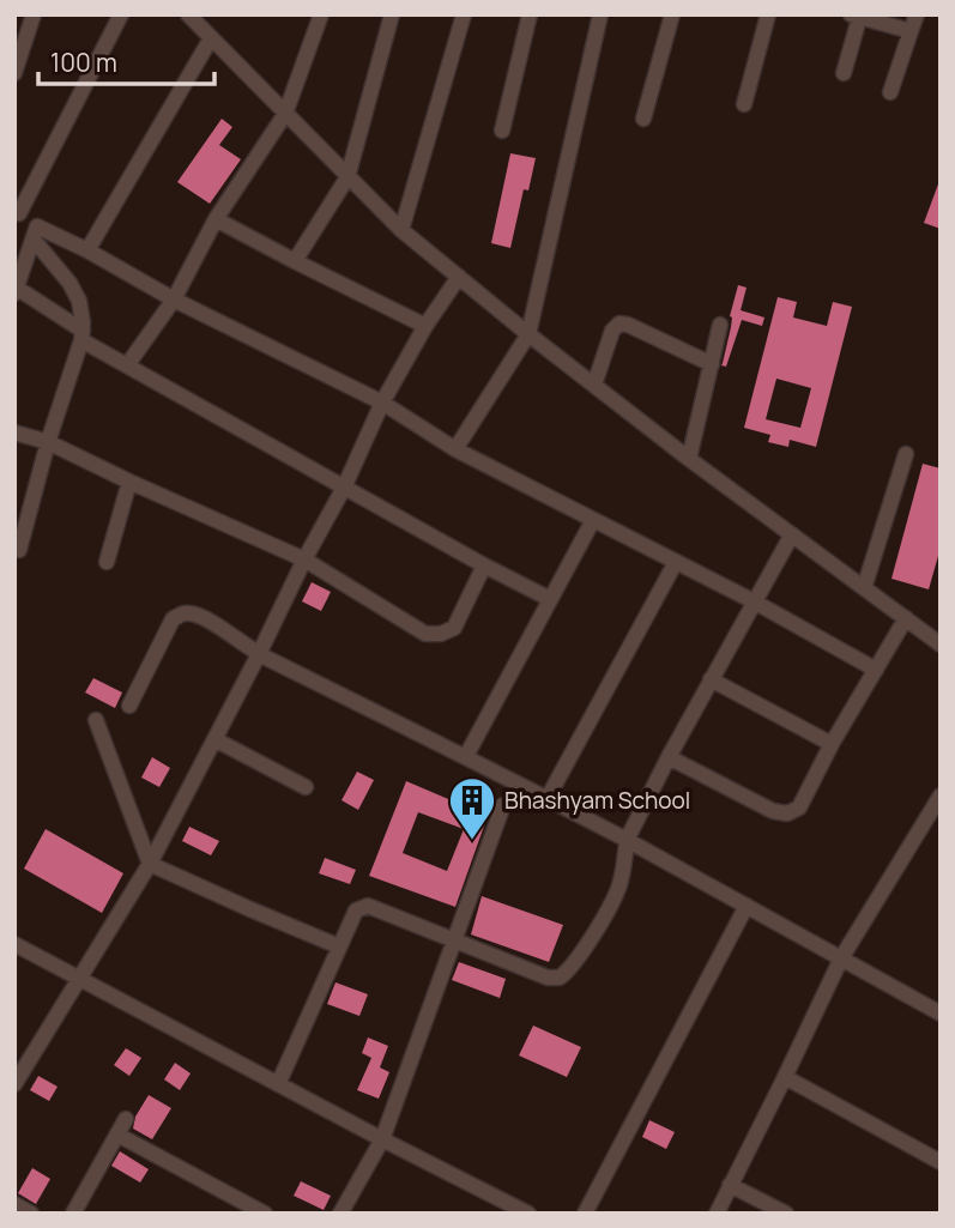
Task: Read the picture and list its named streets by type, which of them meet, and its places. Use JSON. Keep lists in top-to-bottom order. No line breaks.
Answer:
{"places":{"building":["Bhashyam School"]},"scale_bar":"100 m"}
